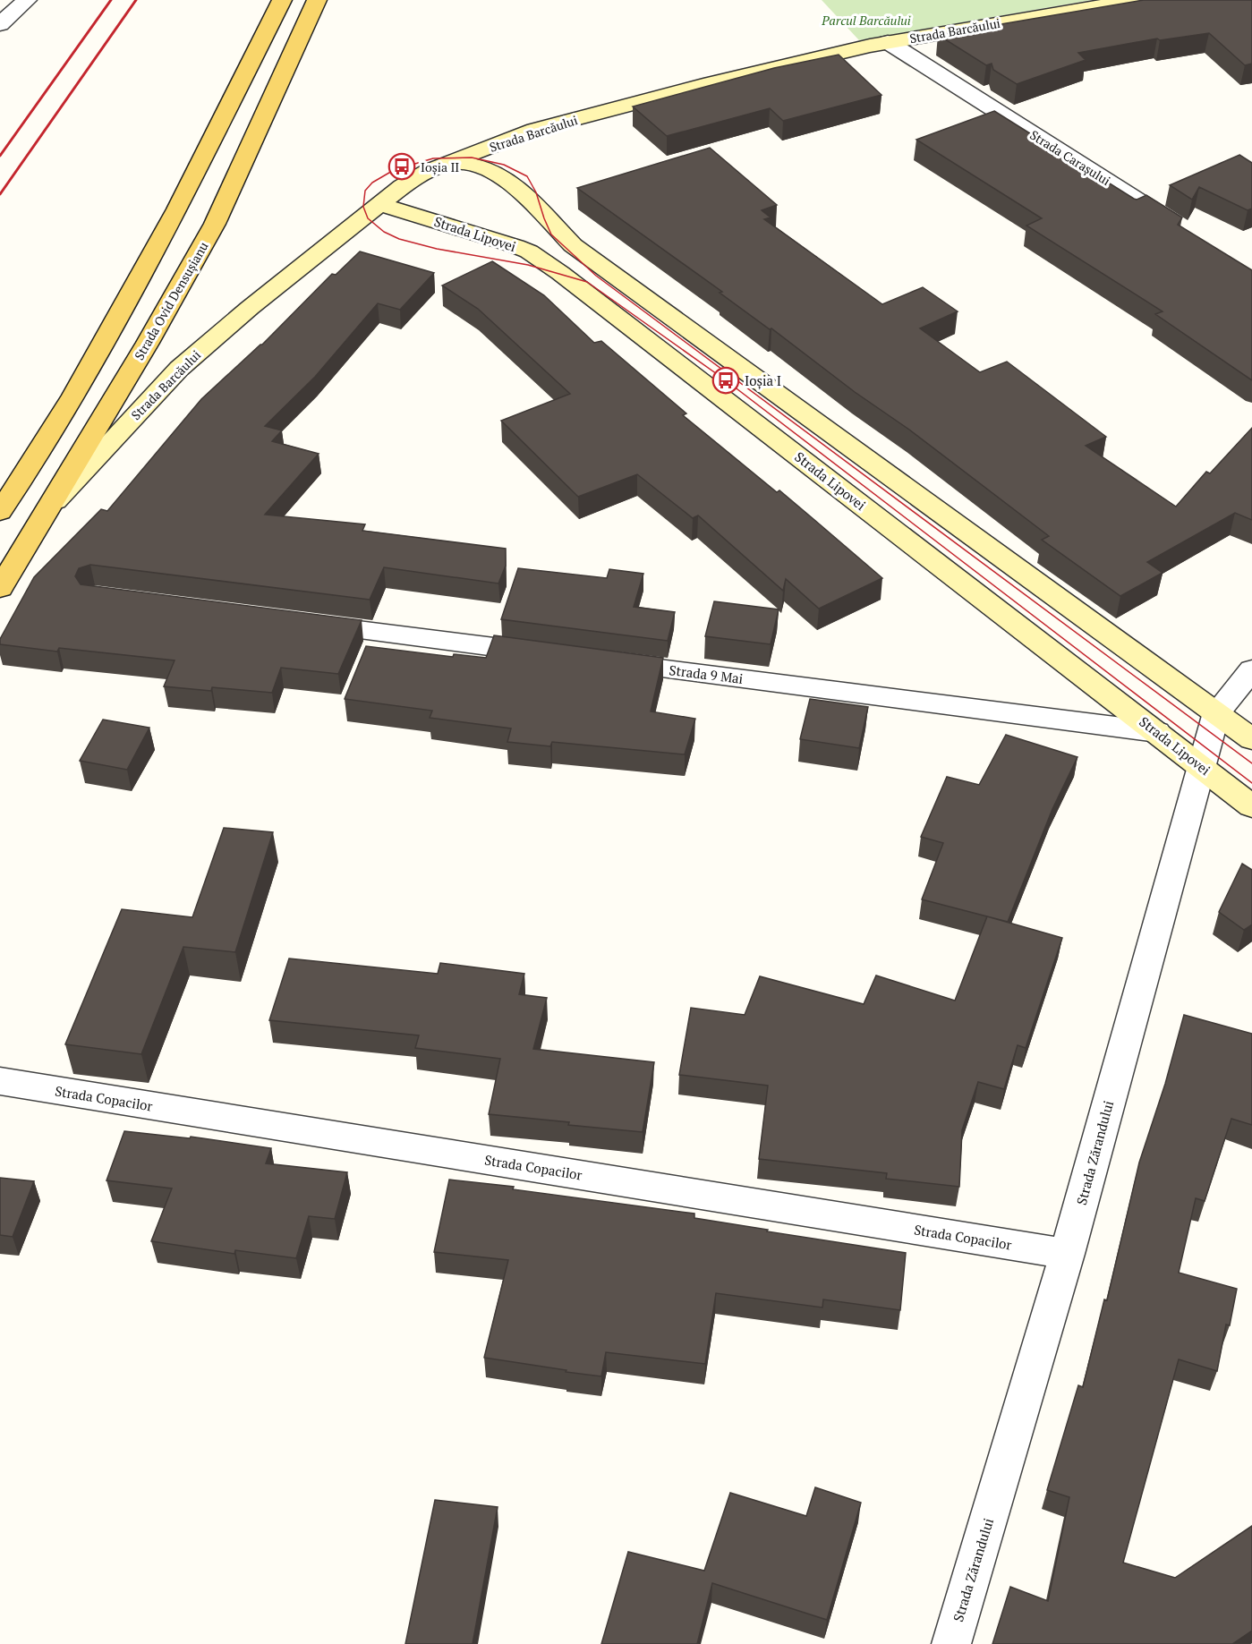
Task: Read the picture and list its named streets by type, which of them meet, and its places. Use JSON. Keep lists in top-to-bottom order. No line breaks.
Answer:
{"streets":{"main road":["Strada Ovid Densușianu"],"street":["Strada Barcăului","Strada Carașului","Strada Lipovei","Strada 9 Mai","Strada Copacilor","Strada Zărandului"]},"crossings":[["Strada Barcăului","Strada Carașului"],["Strada Barcăului","Strada Lipovei"],["Strada Barcăului","Strada Ovid Densușianu"],["Strada Lipovei","Strada 9 Mai"],["Strada Lipovei","Strada Zărandului"],["Strada Copacilor","Strada Zărandului"]],"parks":["Parcul Barcăului"],"places":{"bus stop":["Ioșia II","Ioșia I"]}}
